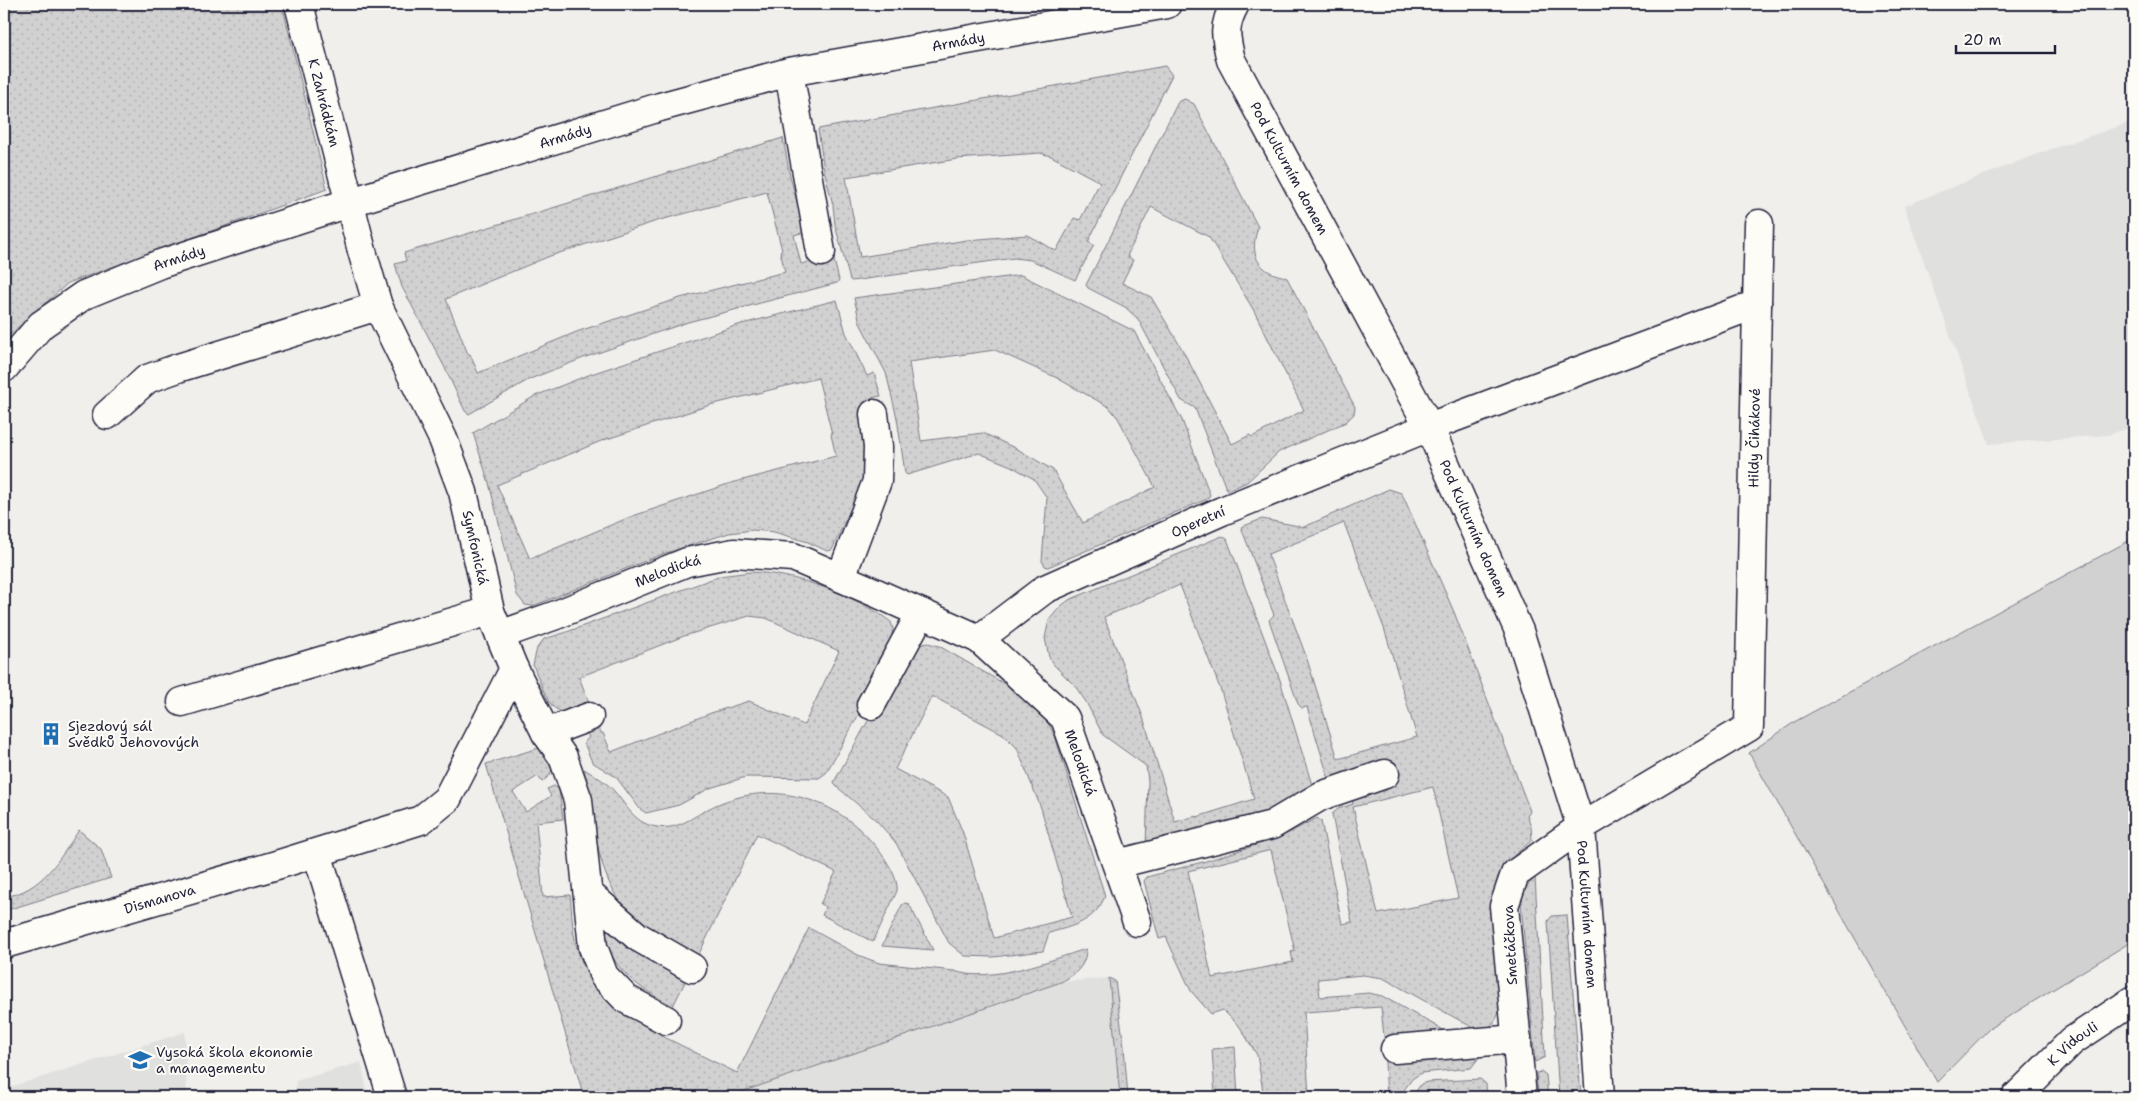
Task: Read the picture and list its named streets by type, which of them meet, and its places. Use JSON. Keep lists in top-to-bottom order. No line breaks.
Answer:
{"streets":{"street":["Armády","K Zahrádkám","Pod Kulturním domem","Hildy Čihákové","Operetní","Symfonická","Melodická","Dismanova","Smetáčkova","K Vidouli"]},"crossings":[["Armády","K Zahrádkám"],["Armády","Symfonická"],["K Zahrádkám","Symfonická"],["Pod Kulturním domem","Hildy Čihákové"],["Pod Kulturním domem","Operetní"],["Pod Kulturním domem","Smetáčkova"],["Hildy Čihákové","Smetáčkova"],["Operetní","Melodická"],["Symfonická","Melodická"],["Symfonická","Dismanova"]],"places":{"building":["Sjezdový sál Svědků Jehovových"],"school or university":["Vysoká škola ekonomie a managementu"]},"scale_bar":"20 m"}
